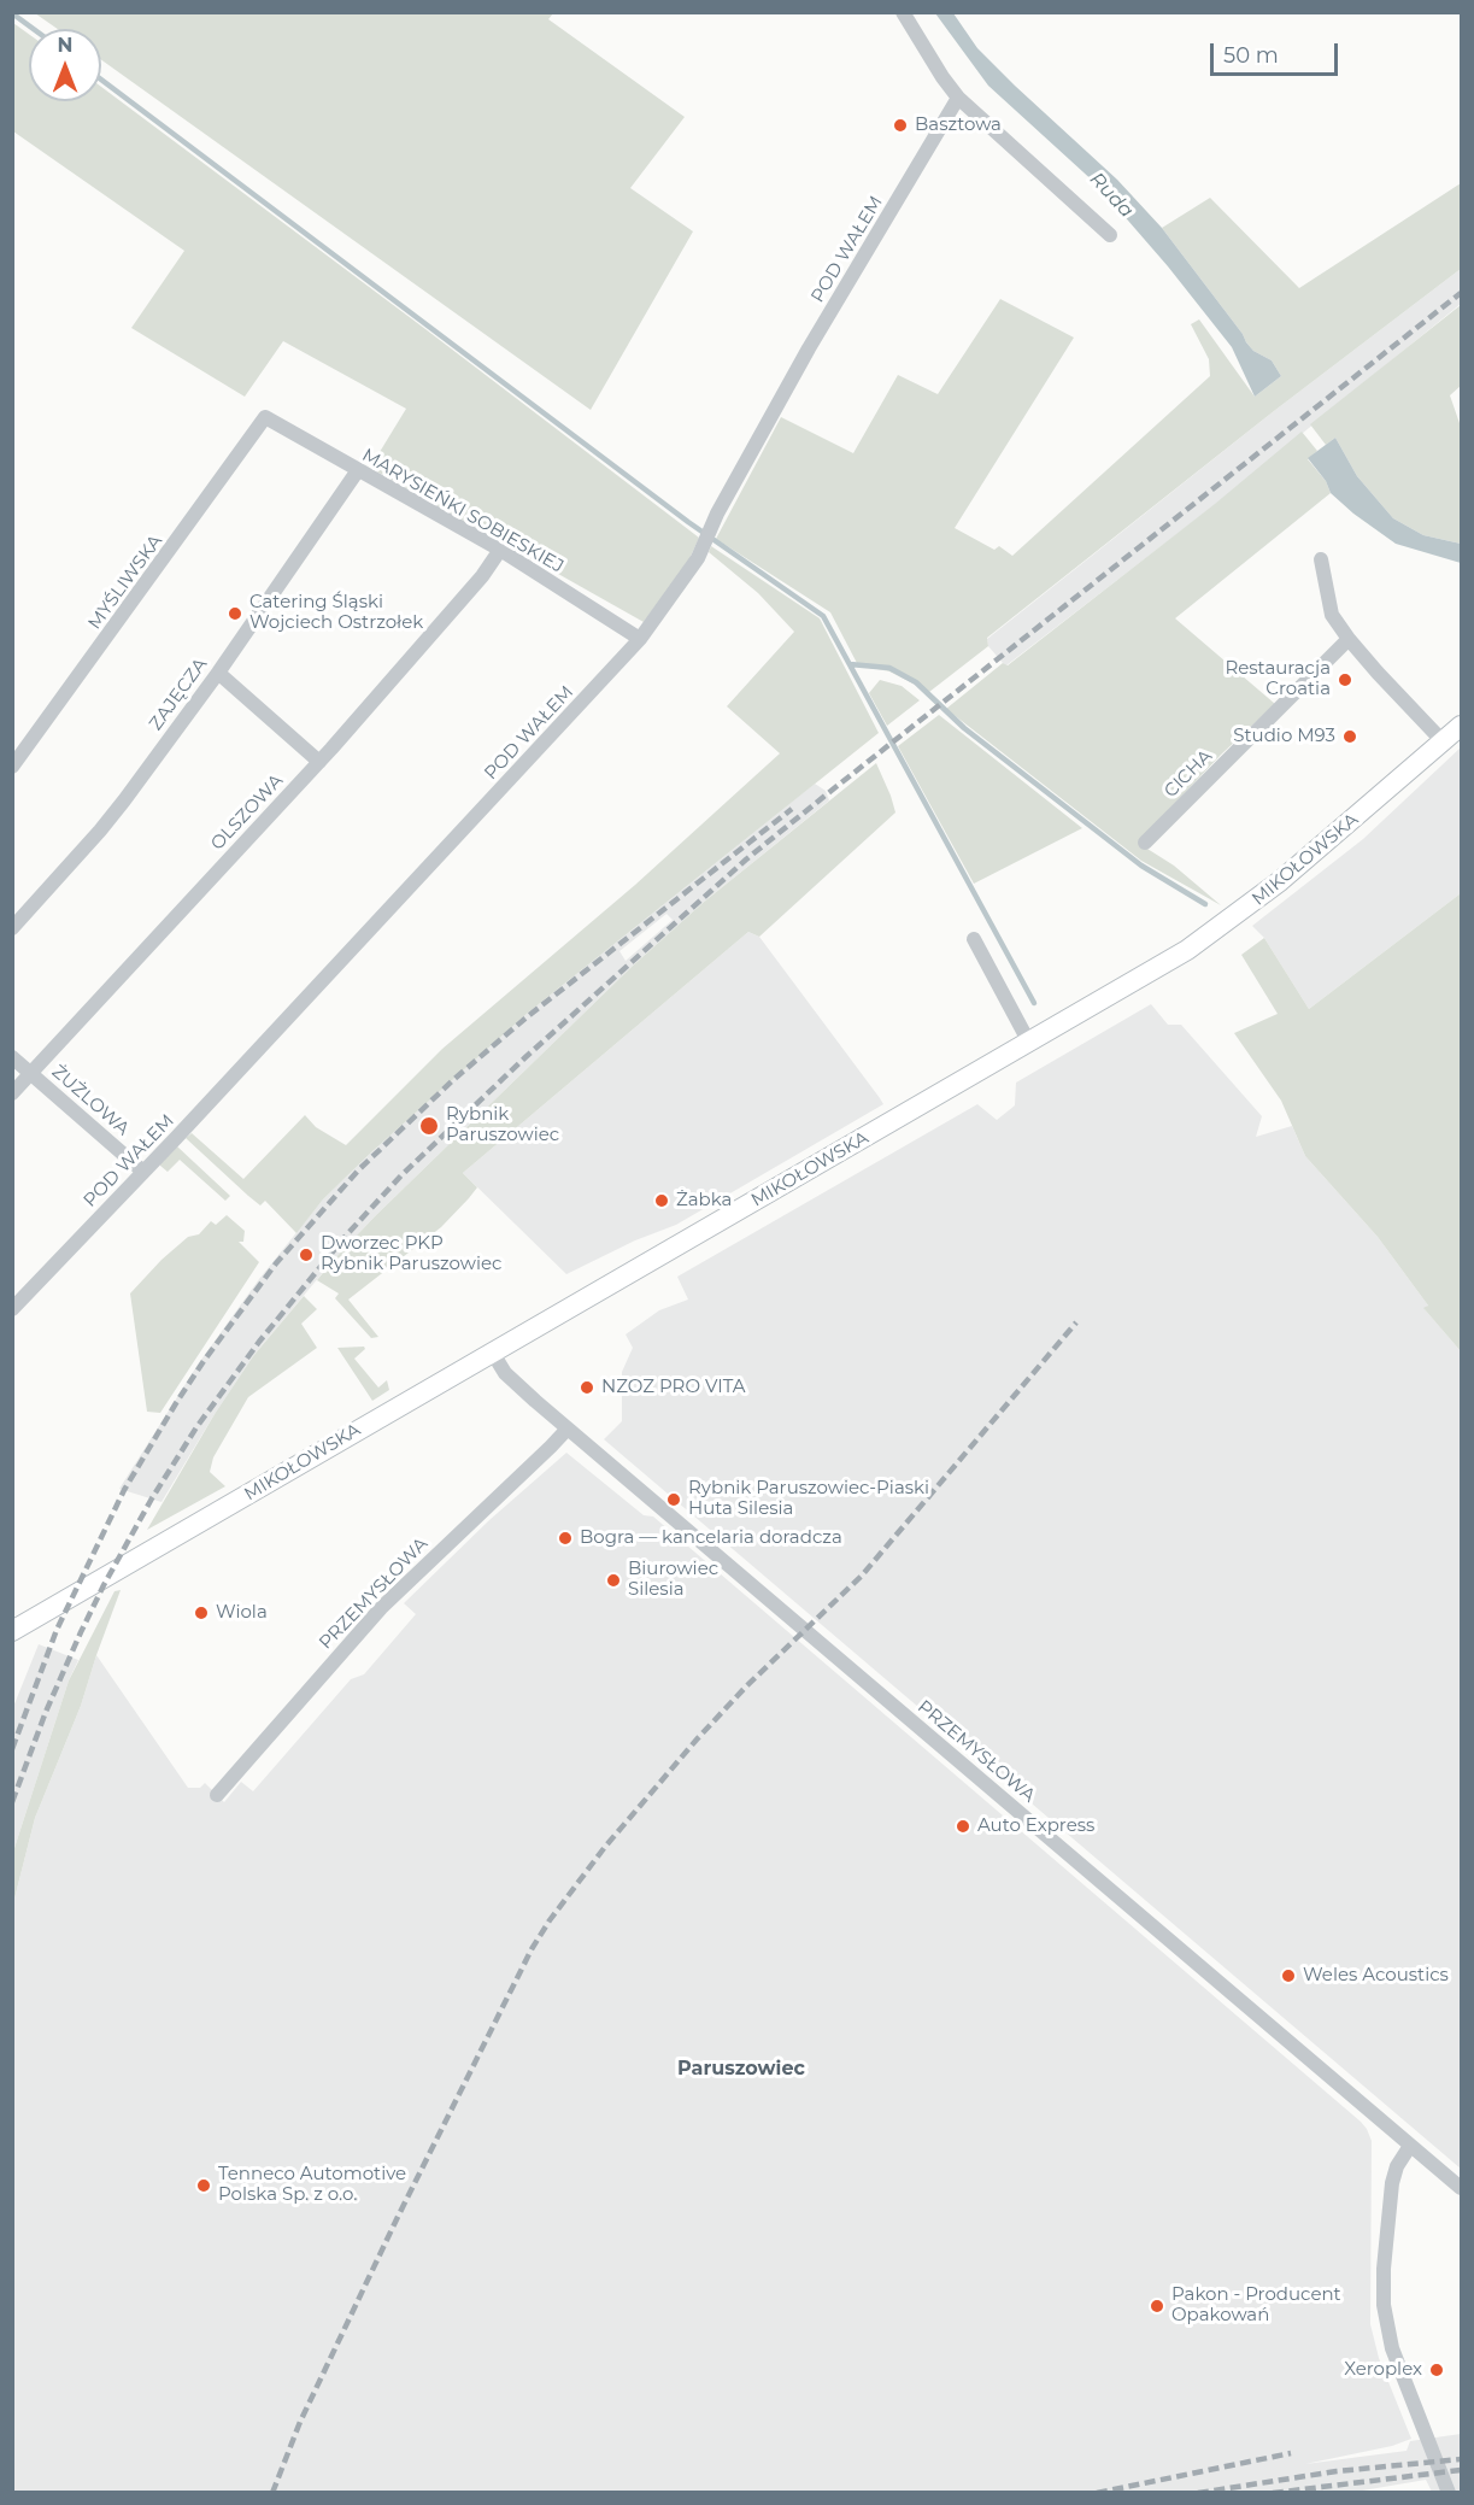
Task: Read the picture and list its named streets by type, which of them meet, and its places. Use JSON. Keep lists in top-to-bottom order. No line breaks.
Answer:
{"streets":{"main road":["MIKOŁOWSKA"],"street":["POD WAŁEM","MARYSIEŃKI SOBIESKIEJ","MYŚLIWSKA","ZAJĘCZA","CICHA","OLSZOWA","ŻUŻLOWA","PRZEMYSŁOWA"]},"crossings":[["POD WAŁEM","MARYSIEŃKI SOBIESKIEJ"],["POD WAŁEM","ŻUŻLOWA"],["MARYSIEŃKI SOBIESKIEJ","MYŚLIWSKA"],["MARYSIEŃKI SOBIESKIEJ","ZAJĘCZA"],["MARYSIEŃKI SOBIESKIEJ","OLSZOWA"],["OLSZOWA","ŻUŻLOWA"],["MIKOŁOWSKA","PRZEMYSŁOWA"]],"districts":["Paruszowiec"],"water":["Ruda"],"places":["Basztowa","Catering Śląski Wojciech Ostrzołek","Restauracja Croatia","Studio M93","Rybnik Paruszowiec","Żabka","Dworzec PKP Rybnik Paruszowiec","NZOZ PRO VITA","Rybnik Paruszowiec-Piaski Huta Silesia","Bogra — kancelaria doradcza","Biurowiec Silesia","Wiola","Auto Express","Weles Acoustics","Tenneco Automotive Polska Sp. z o.o.","Pakon - Producent Opakowań","Xeroplex"],"scale_bar":"50 m","north":"top"}
